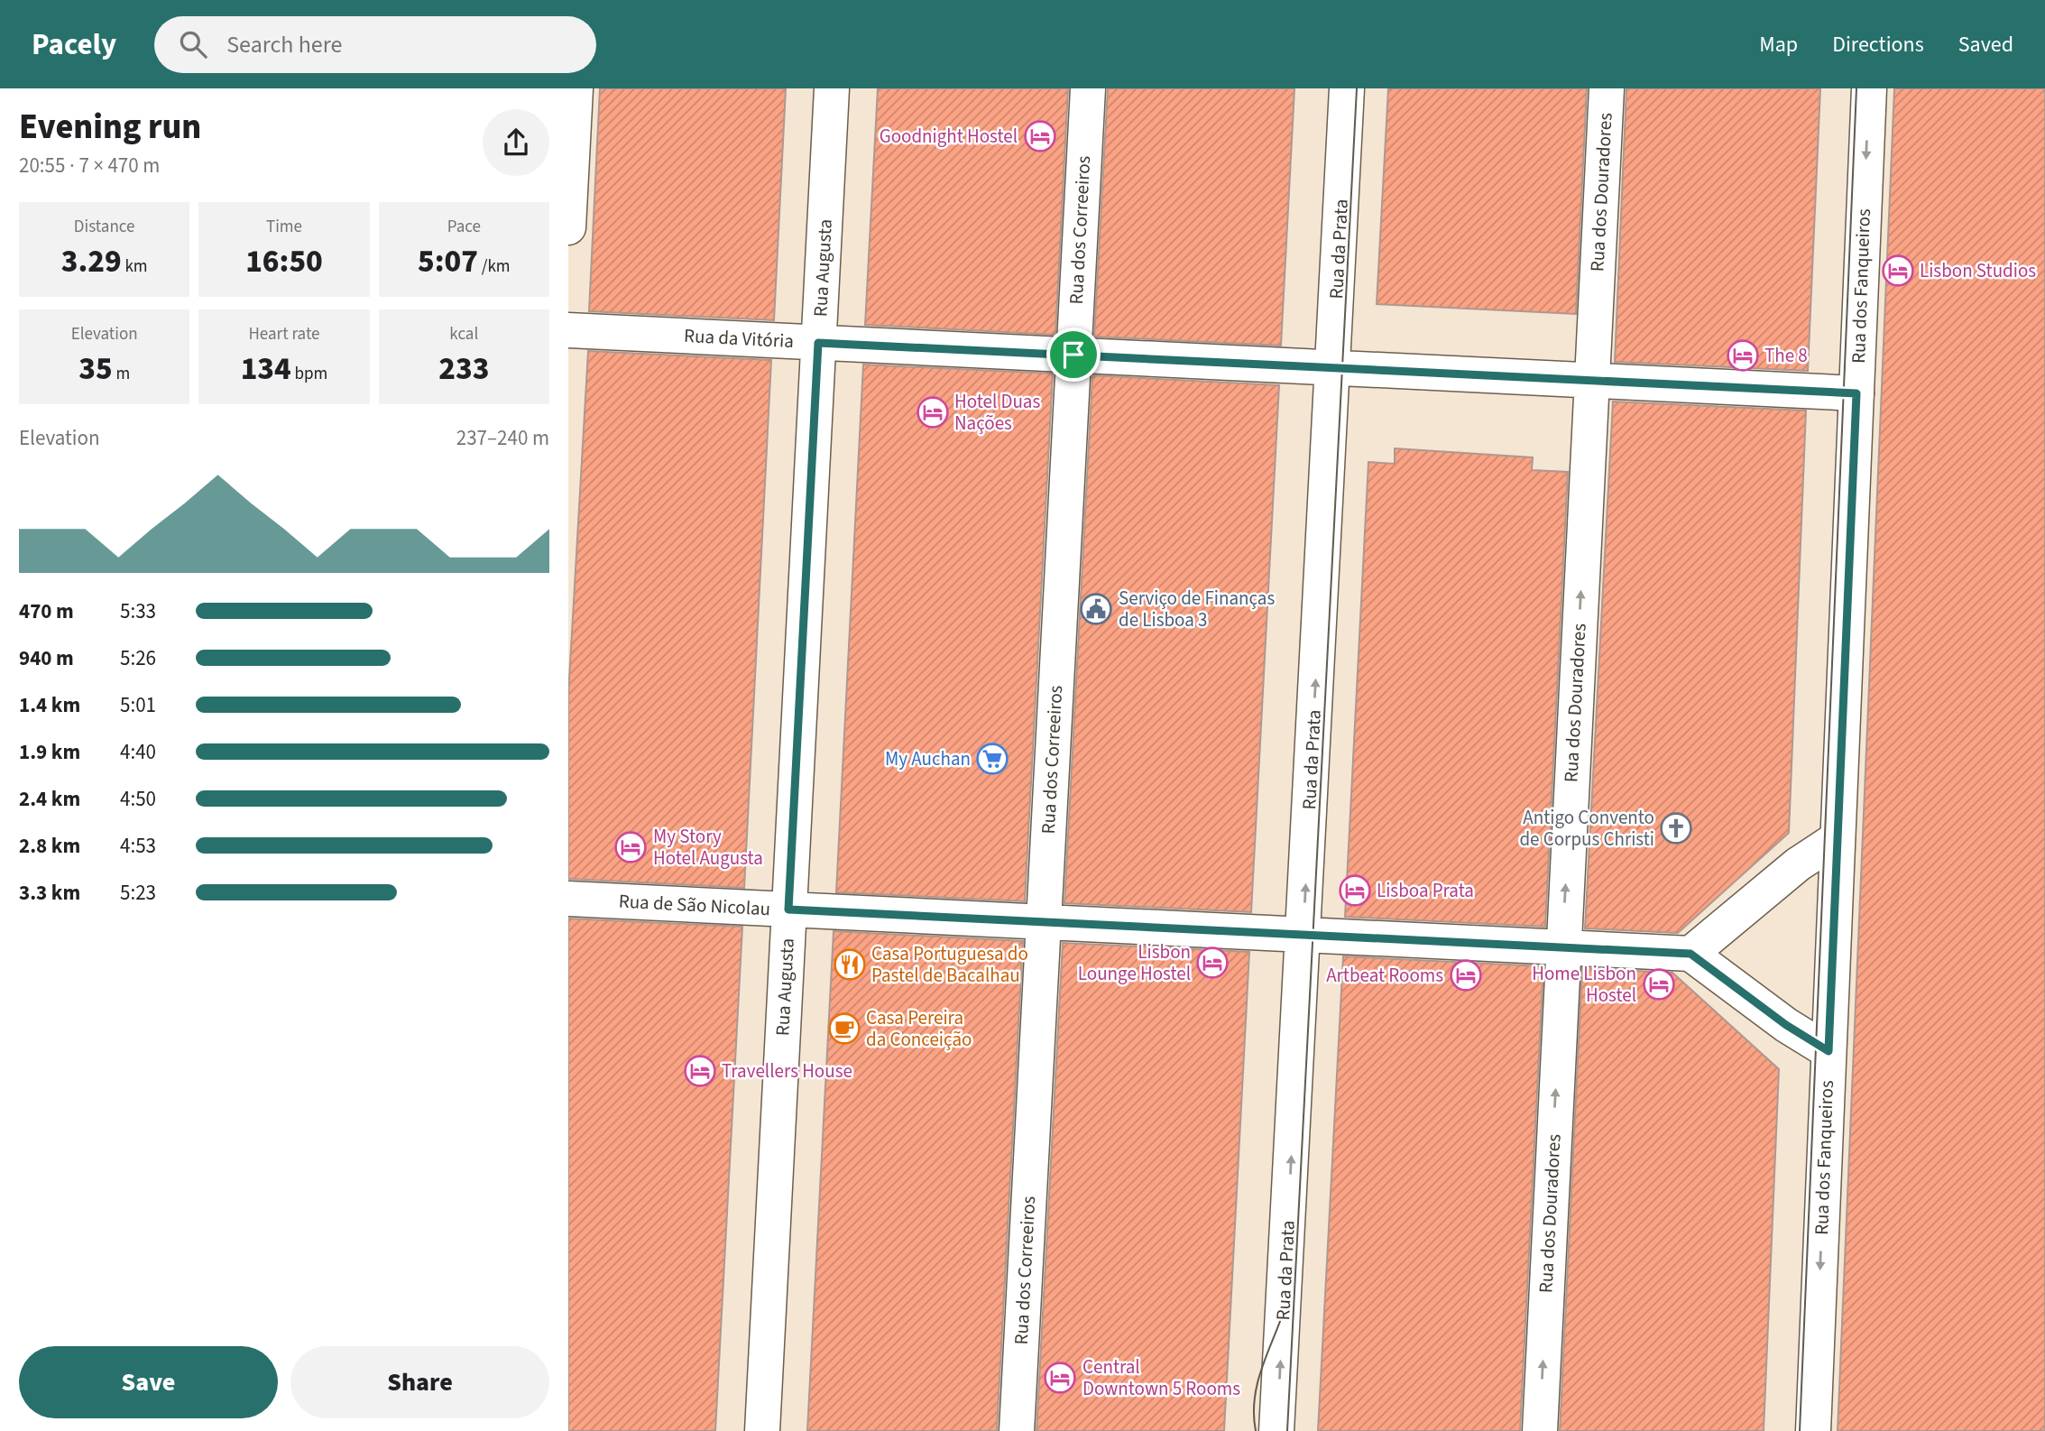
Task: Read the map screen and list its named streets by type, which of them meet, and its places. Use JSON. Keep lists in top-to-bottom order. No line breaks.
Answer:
{"streets":{"street":["Rua dos Douradores","Rua dos Correeiros","Rua da Prata","Rua Augusta","Rua dos Fanqueiros","Rua da Vitória","Rua de São Nicolau"]},"crossings":[["Rua dos Douradores","Rua da Vitória"],["Rua dos Douradores","Rua de São Nicolau"],["Rua dos Correeiros","Rua da Vitória"],["Rua dos Correeiros","Rua de São Nicolau"],["Rua da Prata","Rua da Vitória"],["Rua da Prata","Rua de São Nicolau"],["Rua Augusta","Rua da Vitória"],["Rua Augusta","Rua de São Nicolau"],["Rua dos Fanqueiros","Rua da Vitória"]],"one_way":["Rua dos Douradores","Rua da Prata","Rua dos Fanqueiros"],"places":{"hotel":["Goodnight Hostel","Lisbon Studios","The 8","Hotel Duas Nações","My Story Hotel Augusta","Lisboa Prata","Lisbon Lounge Hostel","Artbeat Rooms","Home Lisbon Hostel","Travellers House","Central Downtown 5 Rooms"],"public building":["Serviço de Finanças de Lisboa 3"],"supermarket":["My Auchan"],"church":["Antigo Convento de Corpus Christi"],"restaurant":["Casa Portuguesa do Pastel de Bacalhau"],"cafe":["Casa Pereira da Conceição"]},"page":{"header":"Pacely","search":"Search here","nav":["Map","Directions","Saved"],"heading":["Evening run","20:55 · 7 × 470 m"],"stats":[["Distance","3.29 km"],["Time","16:50"],["Pace","5:07 /km"],["Elevation","35 m"],["Heart rate","134 bpm"],["kcal","233"]],"chart":["Elevation","237–240 m"],"list":[{"name":"470 m","note":"5:33"},{"name":"940 m","note":"5:26"},{"name":"1.4 km","note":"5:01"},{"name":"1.9 km","note":"4:40"},{"name":"2.4 km","note":"4:50"},{"name":"2.8 km","note":"4:53"},{"name":"3.3 km","note":"5:23"}],"buttons":["Save","Share"]}}
